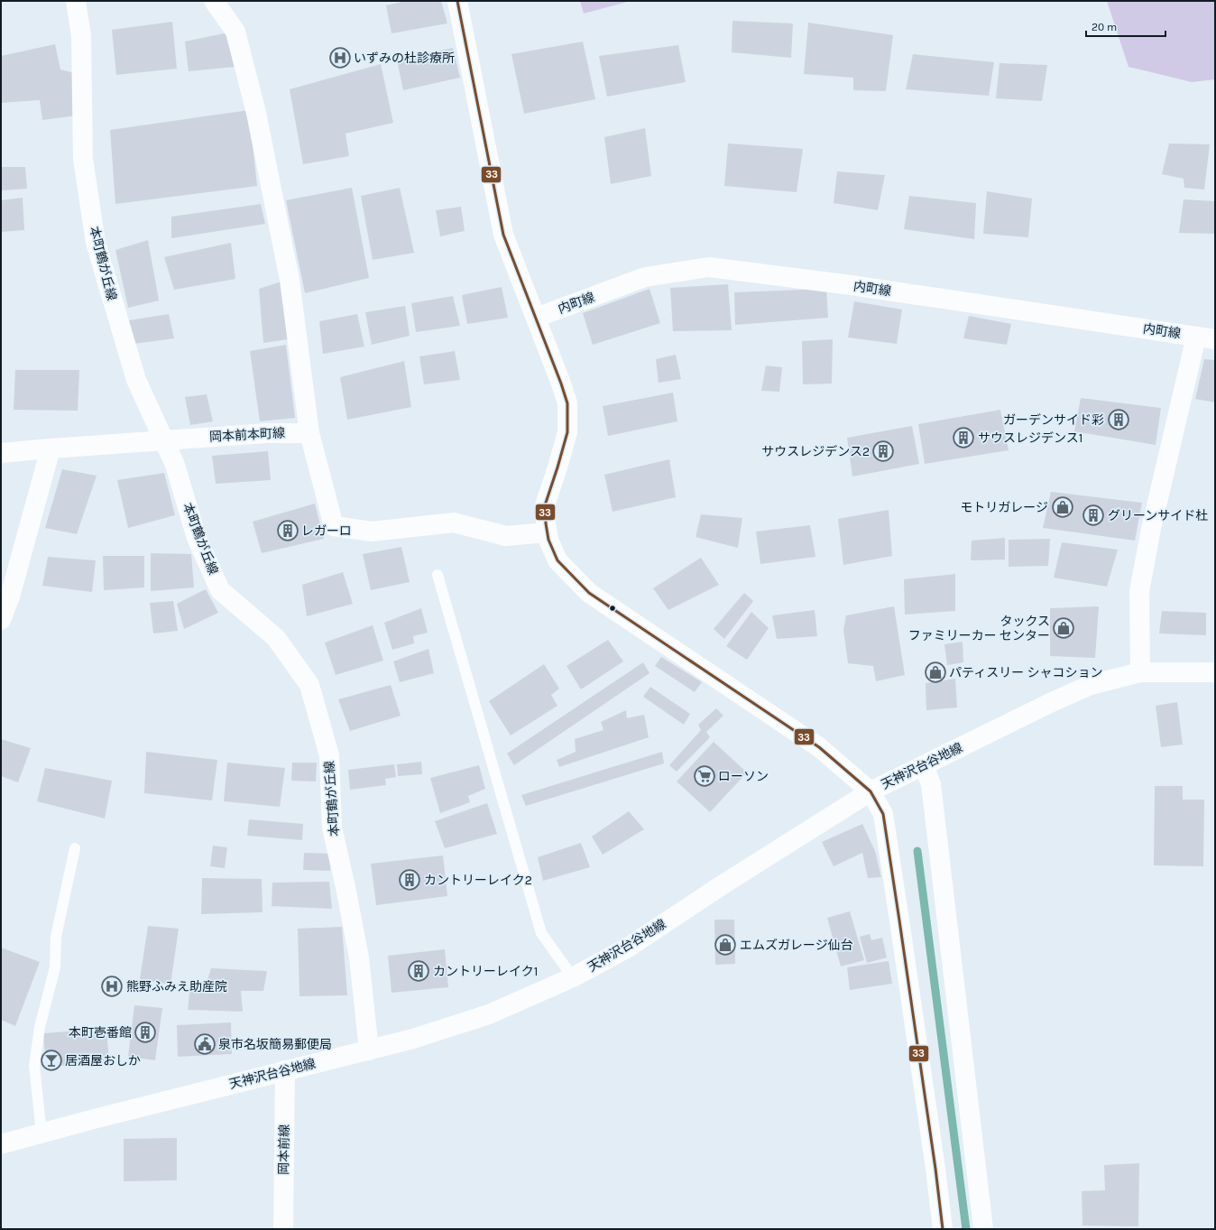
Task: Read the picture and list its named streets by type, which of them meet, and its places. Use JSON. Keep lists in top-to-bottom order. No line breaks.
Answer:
{"streets":{"street":["本町鶴が丘線","内町線","岡本前本町線","天神沢台谷地線","岡本前線"]},"crossings":[["本町鶴が丘線","岡本前本町線"],["本町鶴が丘線","天神沢台谷地線"],["天神沢台谷地線","岡本前線"]],"places":{"hospital":["いずみの杜診療所","熊野ふみえ助産院"],"building":["ガーデンサイド彩","サウスレジデンス1","サウスレジデンス2","グリーンサイド杜","レガーロ","カントリーレイク2","カントリーレイク1","本町壱番館"],"shop":["モトリガレージ","タックス ファミリーカー センター","パティスリー シャコション","エムズガレージ仙台"],"supermarket":["ローソン"],"public building":["泉市名坂簡易郵便局"],"bar":["居酒屋おしか"]},"lines":["transit line 33"],"scale_bar":"20 m"}
